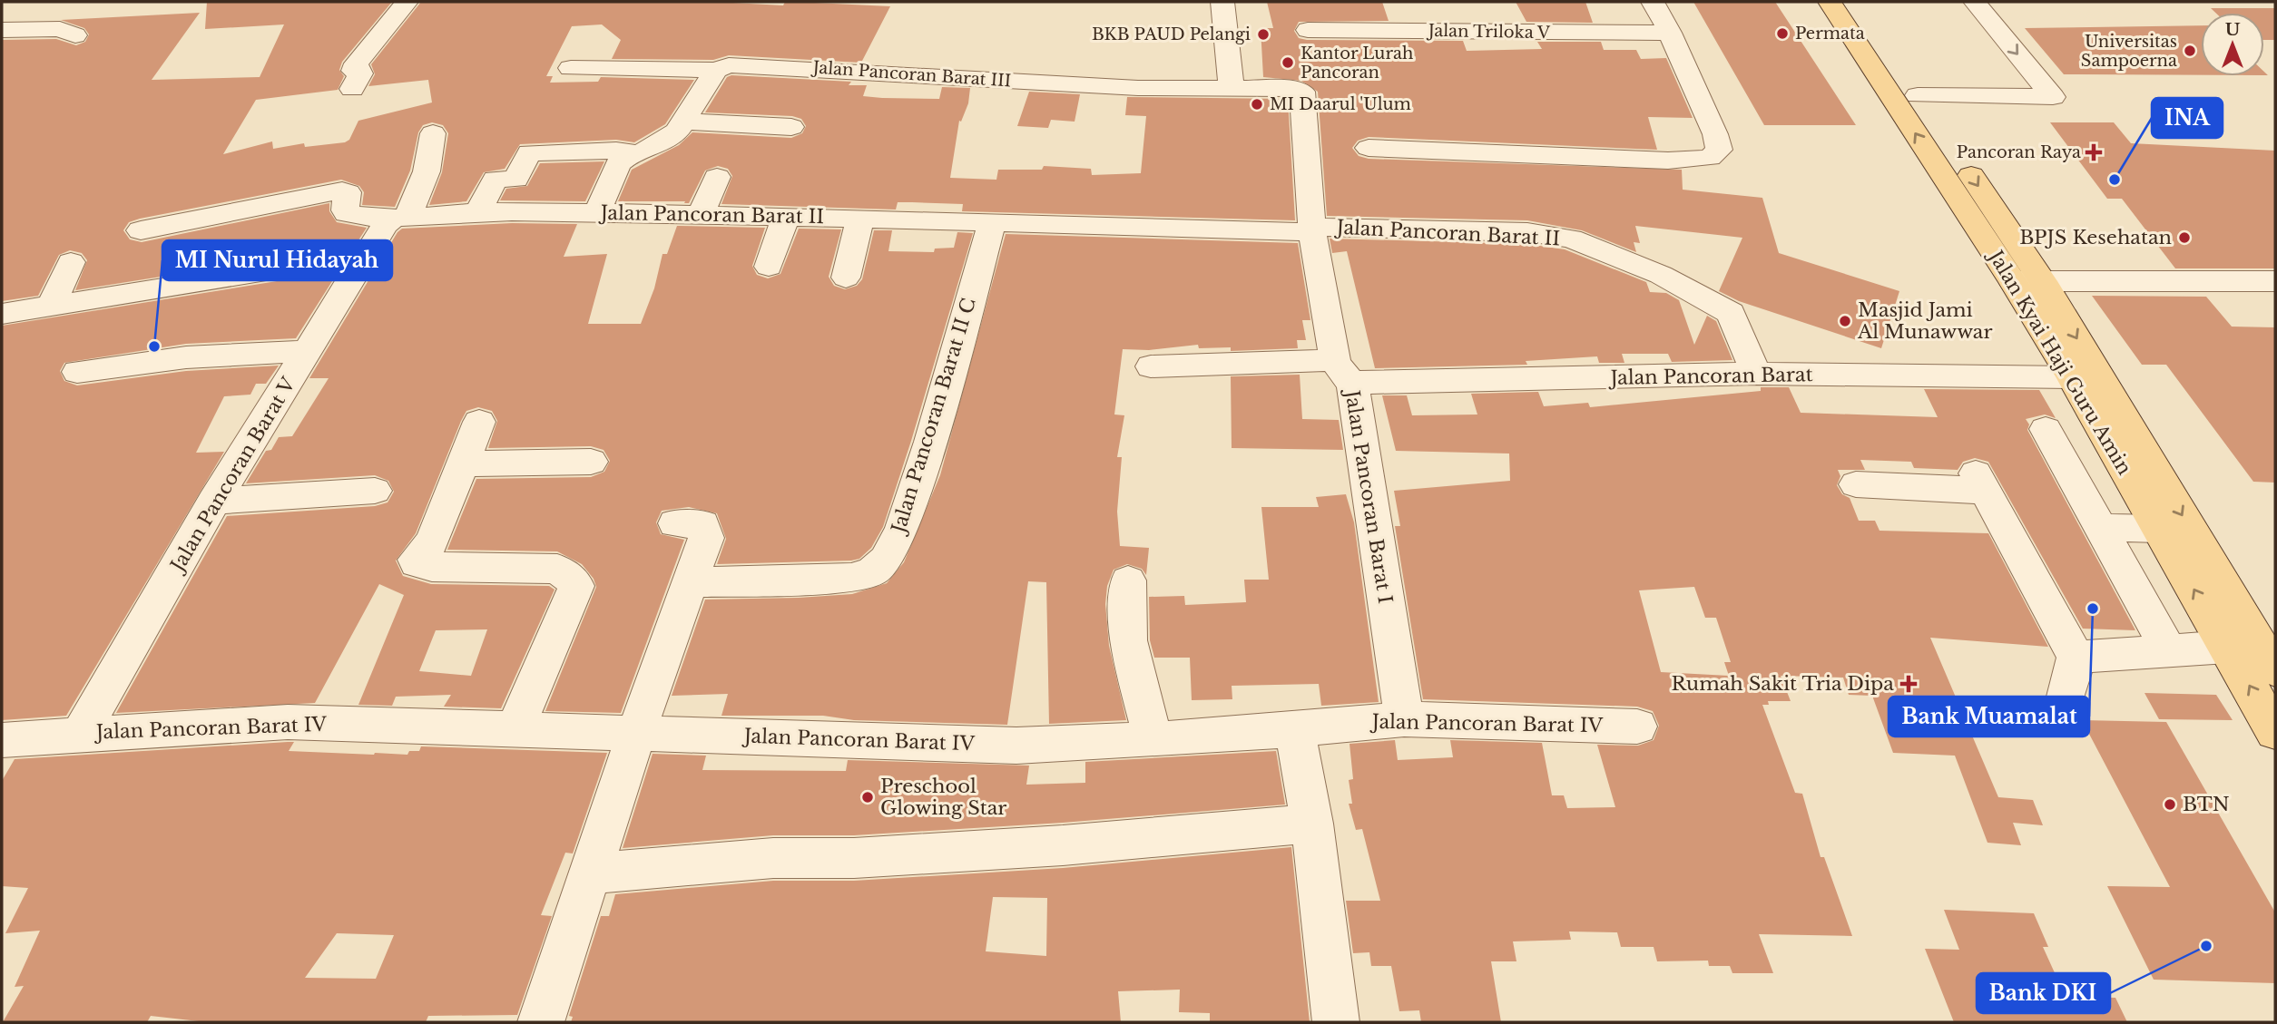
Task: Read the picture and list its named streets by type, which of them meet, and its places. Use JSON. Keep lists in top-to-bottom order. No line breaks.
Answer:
{"streets":{"main road":["Jalan Kyai Haji Guru Amin"],"street":["Jalan Triloka V","Jalan Pancoran Barat III","Jalan Pancoran Barat II","Jalan Pancoran Barat","Jalan Pancoran Barat II C","Jalan Pancoran Barat V","Jalan Pancoran Barat I","Jalan Pancoran Barat IV"]},"crossings":[["Jalan Pancoran Barat III","Jalan Pancoran Barat I"],["Jalan Pancoran Barat II","Jalan Pancoran Barat"],["Jalan Pancoran Barat II","Jalan Pancoran Barat II C"],["Jalan Pancoran Barat II","Jalan Pancoran Barat V"],["Jalan Pancoran Barat II","Jalan Pancoran Barat I"],["Jalan Kyai Haji Guru Amin","Jalan Pancoran Barat"],["Jalan Pancoran Barat","Jalan Pancoran Barat I"],["Jalan Pancoran Barat V","Jalan Pancoran Barat IV"],["Jalan Pancoran Barat I","Jalan Pancoran Barat IV"]],"places":{"other":["Permata","BKB PAUD Pelangi","Universitas Sampoerna","Kantor Lurah Pancoran","MI Daarul 'Ulum","INA","BPJS Kesehatan","Masjid Jami Al Munawwar","MI Nurul Hidayah","Bank Muamalat","Preschool Glowing Star","BTN","Bank DKI"],"health":["Pancoran Raya","Rumah Sakit Tria Dipa"]},"north":"top"}
